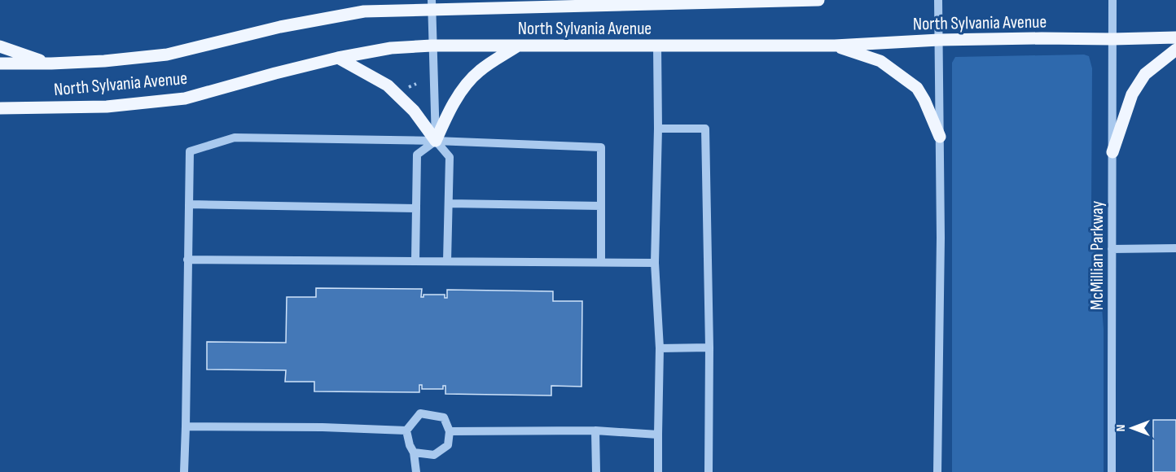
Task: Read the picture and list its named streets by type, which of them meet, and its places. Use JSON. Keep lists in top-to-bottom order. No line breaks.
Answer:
{"streets":{"main road":["North Sylvania Avenue"],"street":["McMillian Parkway"]},"crossings":[["North Sylvania Avenue","McMillian Parkway"]],"north":"left"}
